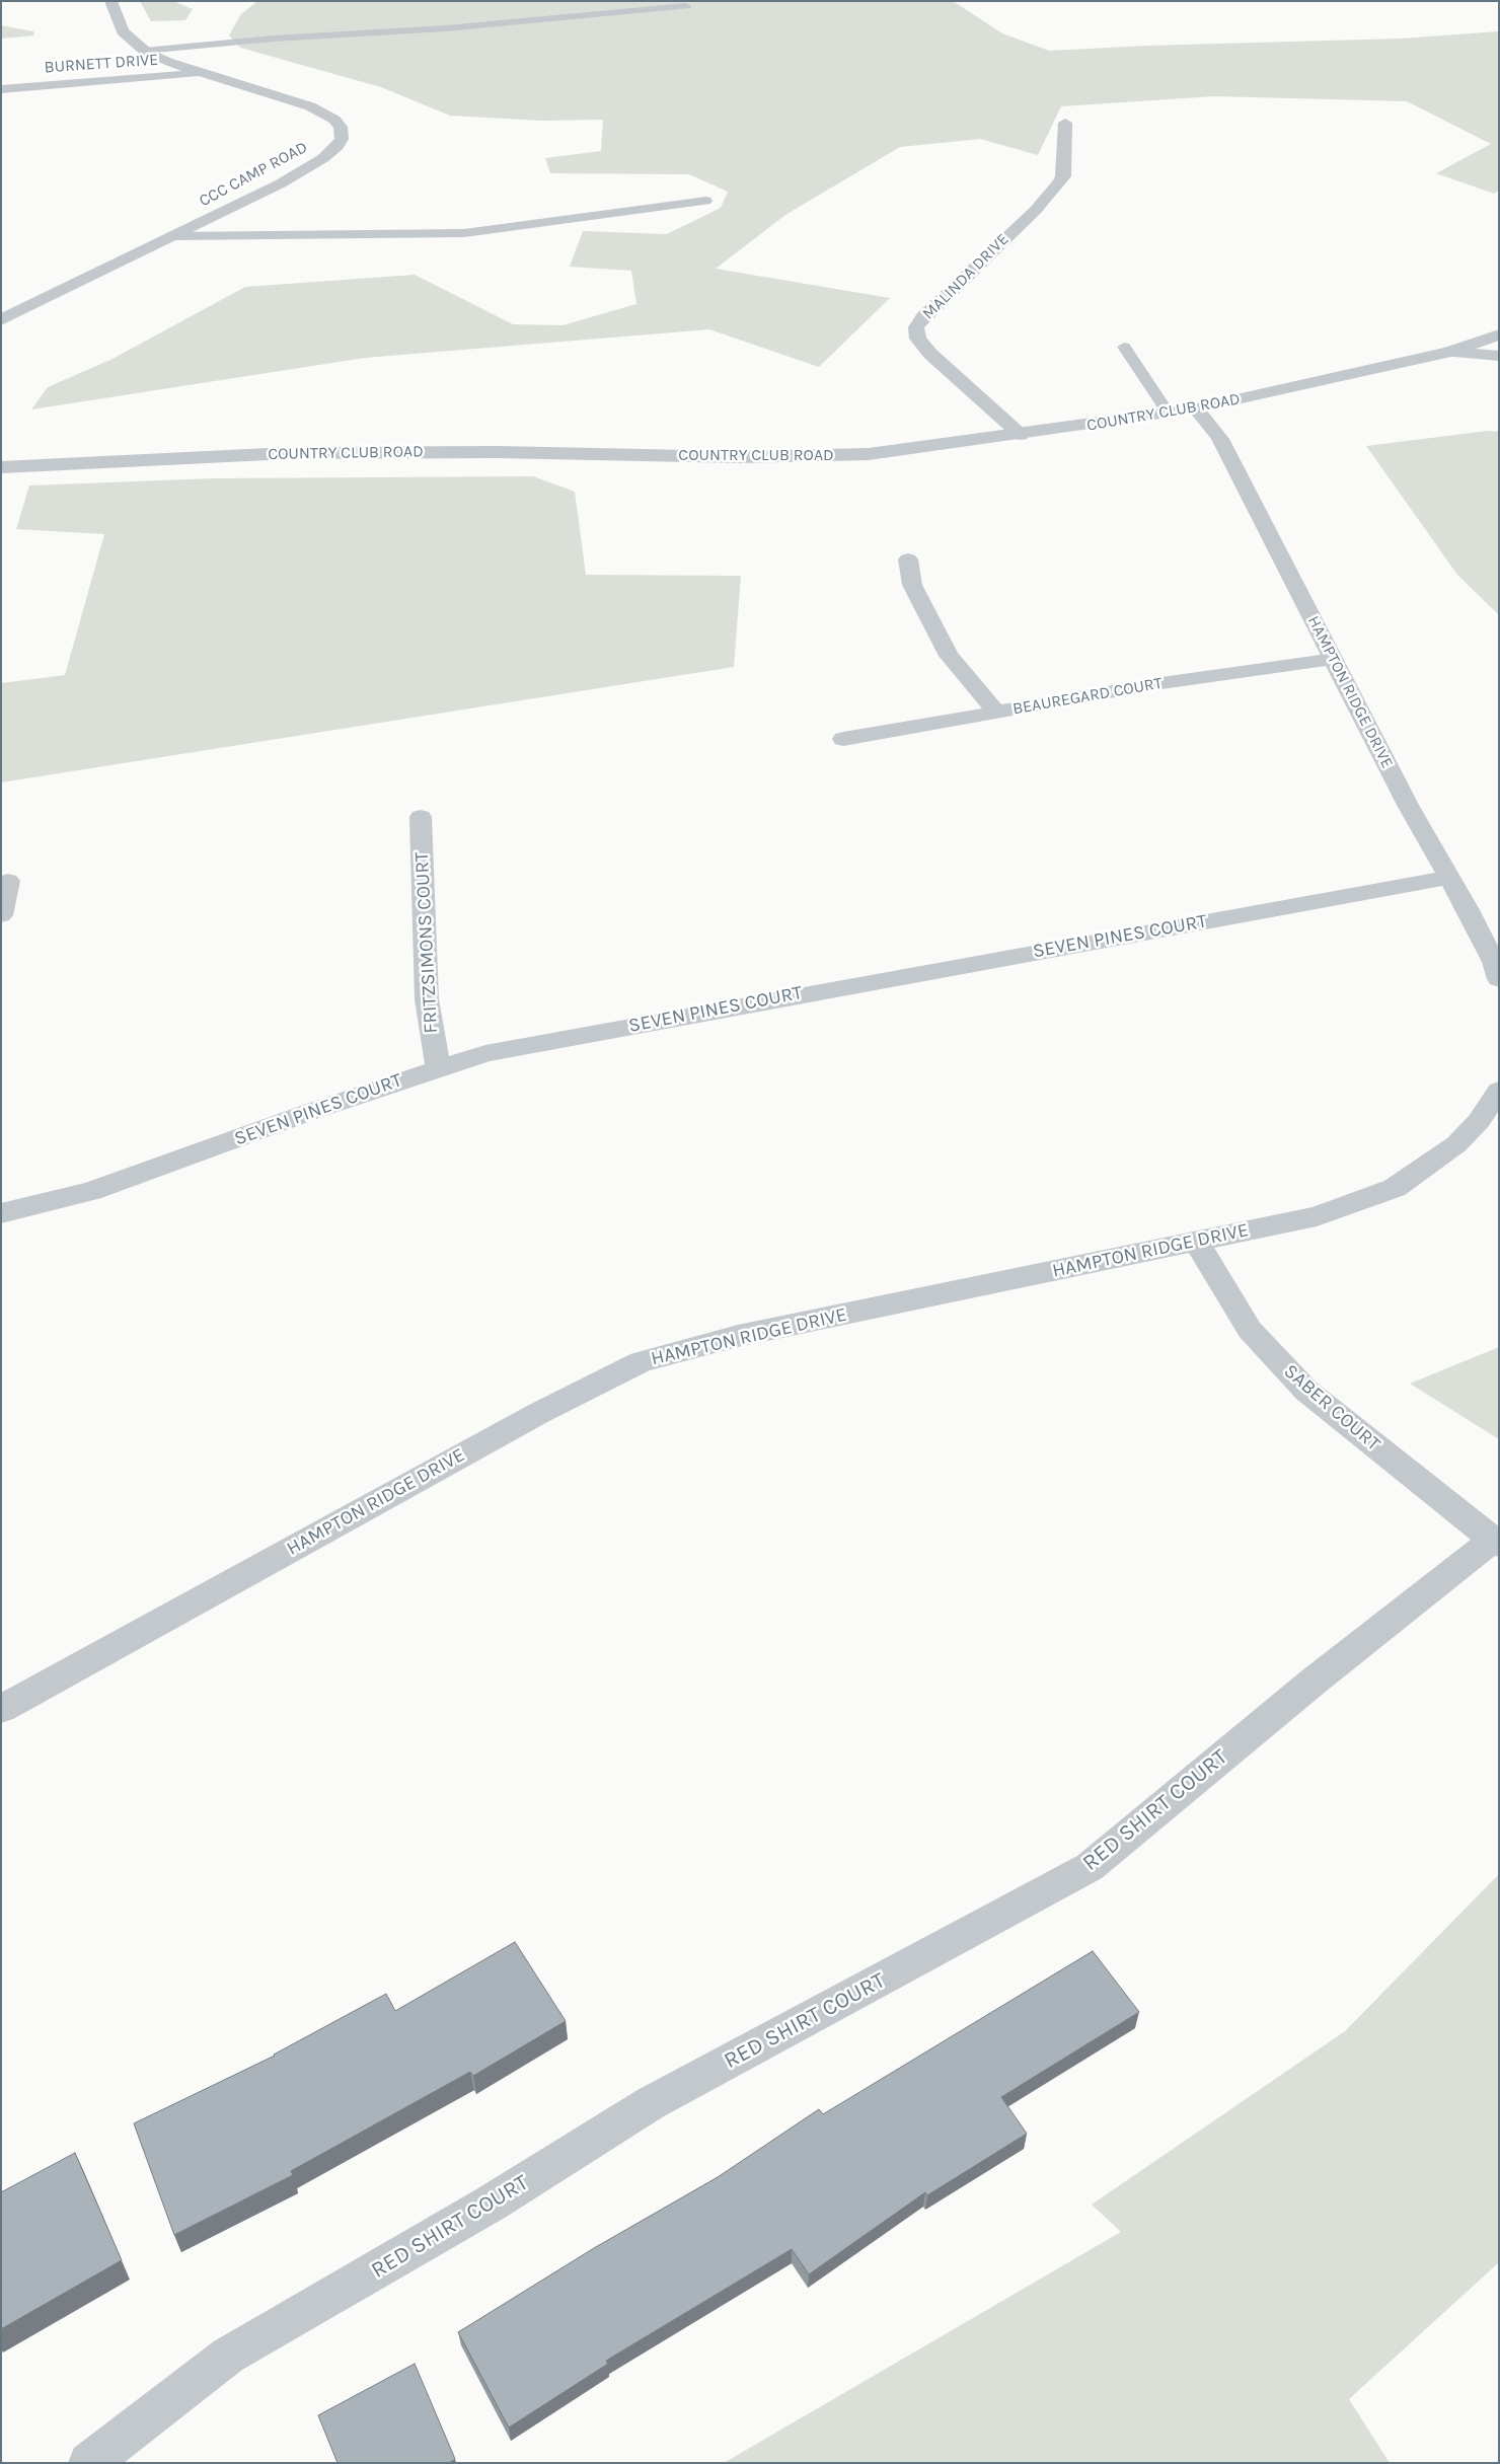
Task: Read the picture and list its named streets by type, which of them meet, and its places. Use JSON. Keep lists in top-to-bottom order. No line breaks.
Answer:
{"streets":{"street":["BURNETT DRIVE","CCC CAMP ROAD","MALINDA DRIVE","COUNTRY CLUB ROAD","HAMPTON RIDGE DRIVE","BEAUREGARD COURT","SEVEN PINES COURT","FRITZSIMONS COURT","SABER COURT","RED SHIRT COURT"]},"crossings":[["BURNETT DRIVE","CCC CAMP ROAD"],["MALINDA DRIVE","COUNTRY CLUB ROAD"],["COUNTRY CLUB ROAD","HAMPTON RIDGE DRIVE"],["HAMPTON RIDGE DRIVE","BEAUREGARD COURT"],["HAMPTON RIDGE DRIVE","SEVEN PINES COURT"],["HAMPTON RIDGE DRIVE","SABER COURT"],["SEVEN PINES COURT","FRITZSIMONS COURT"],["SABER COURT","RED SHIRT COURT"]]}
